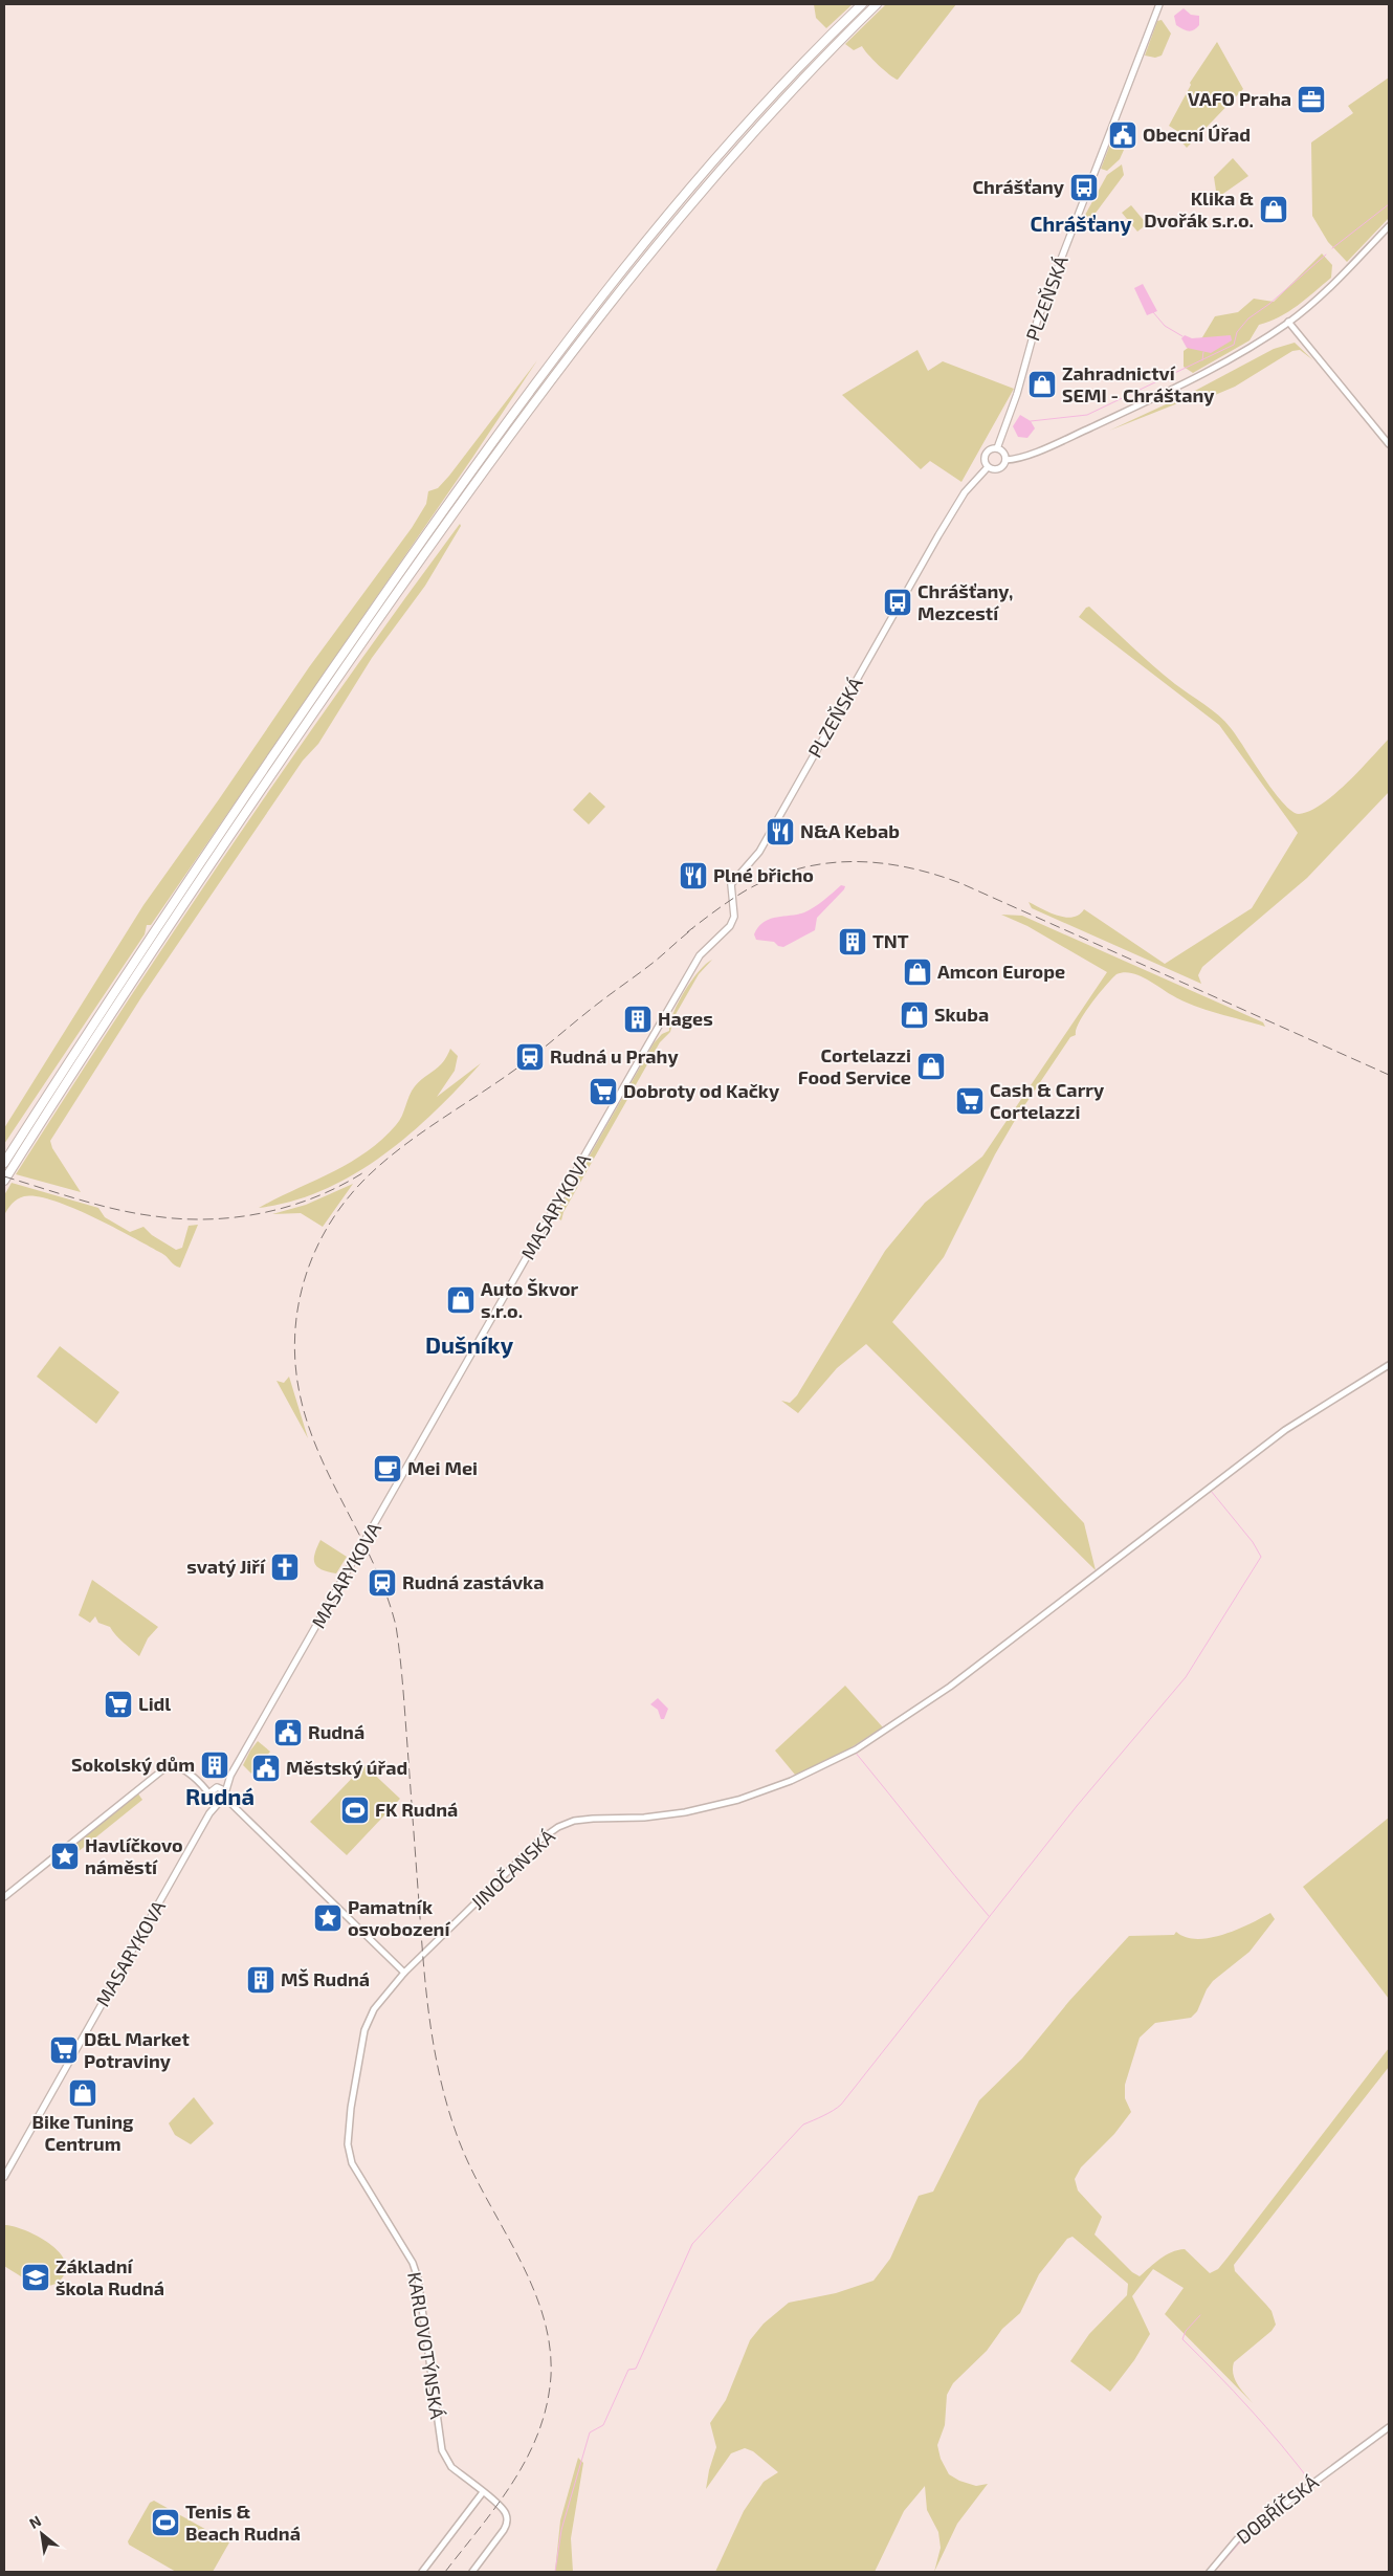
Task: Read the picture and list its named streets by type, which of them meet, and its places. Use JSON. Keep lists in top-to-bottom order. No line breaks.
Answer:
{"streets":{"main road":["PLZEŇSKÁ","MASARYKOVA"],"street":["JINOČANSKÁ","KARLOVOTÝNSKÁ","DOBŘÍČSKÁ"]},"crossings":[["PLZEŇSKÁ","MASARYKOVA"],["JINOČANSKÁ","KARLOVOTÝNSKÁ"]],"districts":["Chrášťany","Dušníky","Rudná"],"places":{"office":["VAFO Praha"],"public building":["Obecní Úřad","Rudná","Městský úřad"],"bus stop":["Chrášťany","Chrášťany, Mezcestí"],"shop":["Klika & Dvořák s.r.o.","Zahradnictví SEMI - Chráštany","Amcon Europe","Skuba","Cortelazzi Food Service","Auto Škvor s.r.o.","Bike Tuning Centrum"],"restaurant":["N&A Kebab","Plné břicho"],"building":["TNT","Hages","Sokolský dům","MŠ Rudná"],"station":["Rudná u Prahy","Rudná zastávka"],"supermarket":["Dobroty od Kačky","Cash & Carry Cortelazzi","Lidl","D&L Market Potraviny"],"cafe":["Mei Mei"],"church":["svatý Jiří"],"sports":["FK Rudná","Tenis & Beach Rudná"],"place":["Havlíčkovo náměstí","Pamatník osvobození"],"school or university":["Základní škola Rudná"]},"north":"top left"}
